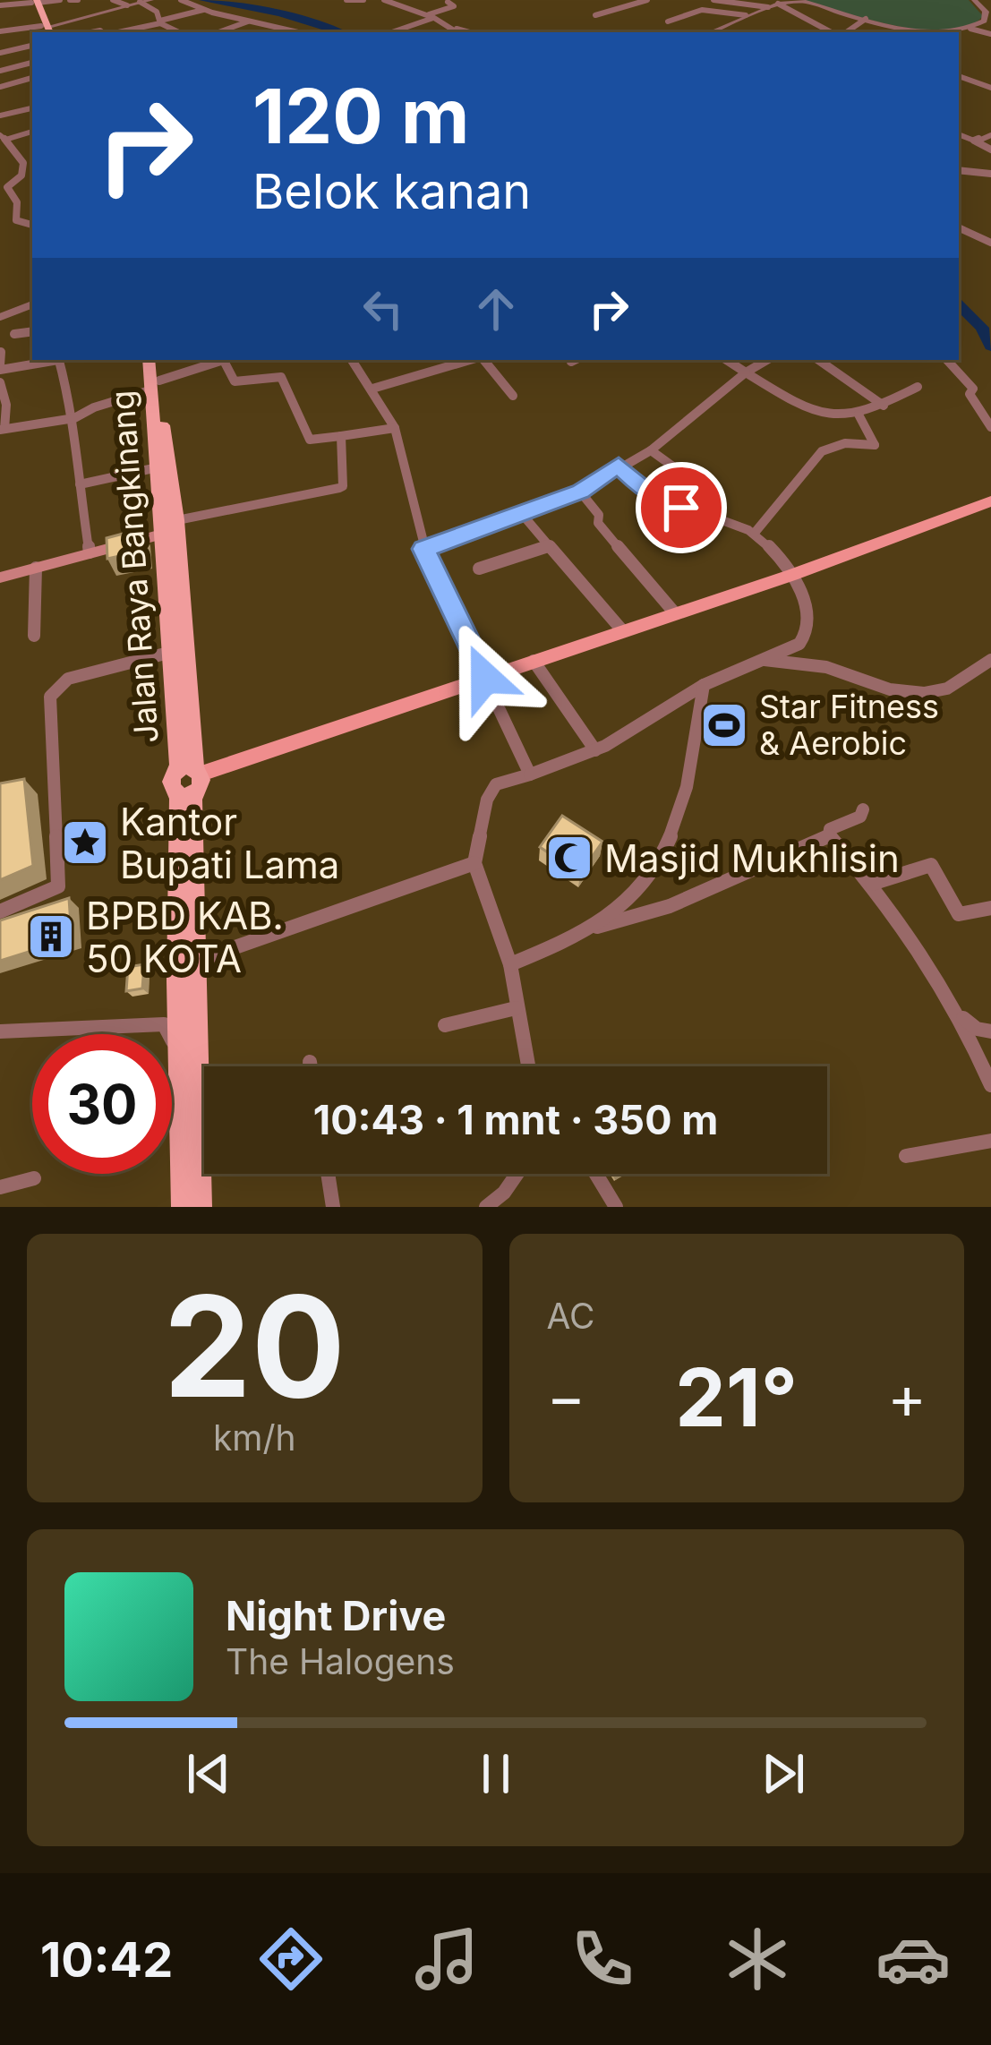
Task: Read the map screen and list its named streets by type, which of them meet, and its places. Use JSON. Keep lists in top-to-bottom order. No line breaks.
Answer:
{"streets":{"highway":["Jalan Raya Bangkinang"]},"places":{"sports":["Star Fitness & Aerobic"],"place":["Kantor Bupati Lama"],"mosque":["Masjid Mukhlisin"],"building":["BPBD KAB. 50 KOTA"]},"page":{"turn":["120 m","Belok kanan"],"limit":"30","trip":"10:43 · 1 mnt · 350 m","tile":[["20","km/h"],"AC"],"heat":["−","21°","+"],"song":["Night Drive","The Halogens"],"tabs":"10:42"}}
